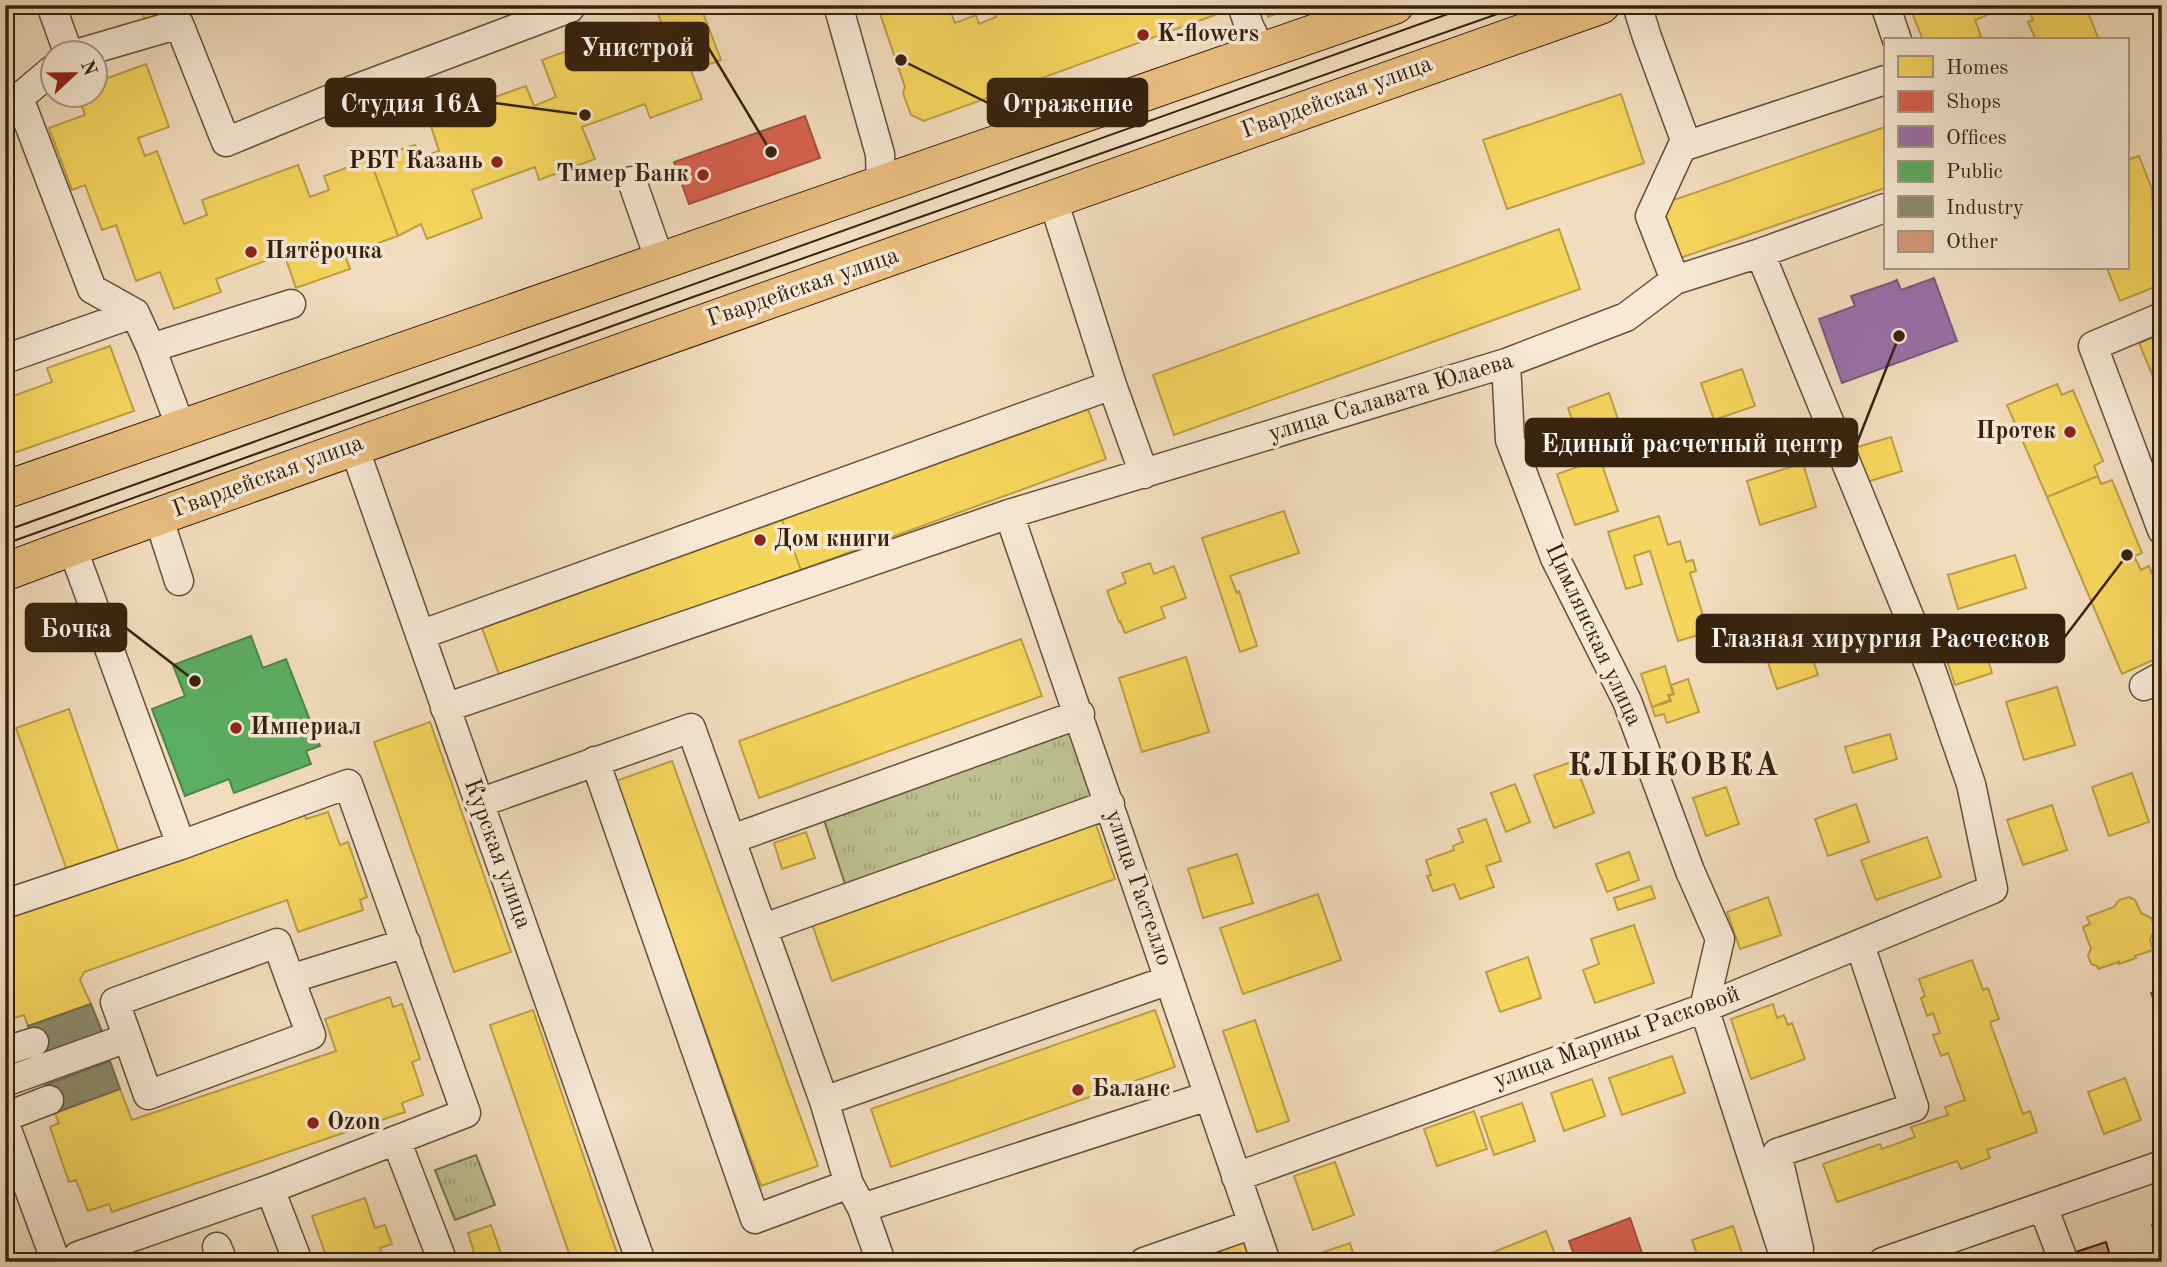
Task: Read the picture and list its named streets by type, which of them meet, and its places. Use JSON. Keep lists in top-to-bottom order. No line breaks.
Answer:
{"streets":{"main road":["Гвардейская улица"],"street":["улица Салавата Юлаева","Цимлянская улица","Курская улица","улица Гастелло","улица Марины Расковой"]},"crossings":[["Гвардейская улица","Курская улица"],["улица Салавата Юлаева","Цимлянская улица"],["улица Салавата Юлаева","Курская улица"],["улица Салавата Юлаева","улица Гастелло"],["улица Салавата Юлаева","улица Марины Расковой"],["Цимлянская улица","улица Марины Расковой"],["улица Гастелло","улица Марины Расковой"]],"districts":["КЛЫКОВКА"],"places":["K-flowers","Отражение","Студия 16А","Унистрой","РБТ Казань","Тимер Банк","Пятёрочка","Единый расчетный центр","Протек","Дом книги","Глазная хирургия Расческов","Бочка","Империал","Баланс","Ozon"],"legend":["Homes","Shops","Offices","Public","Industry","Other"],"north":"right"}
